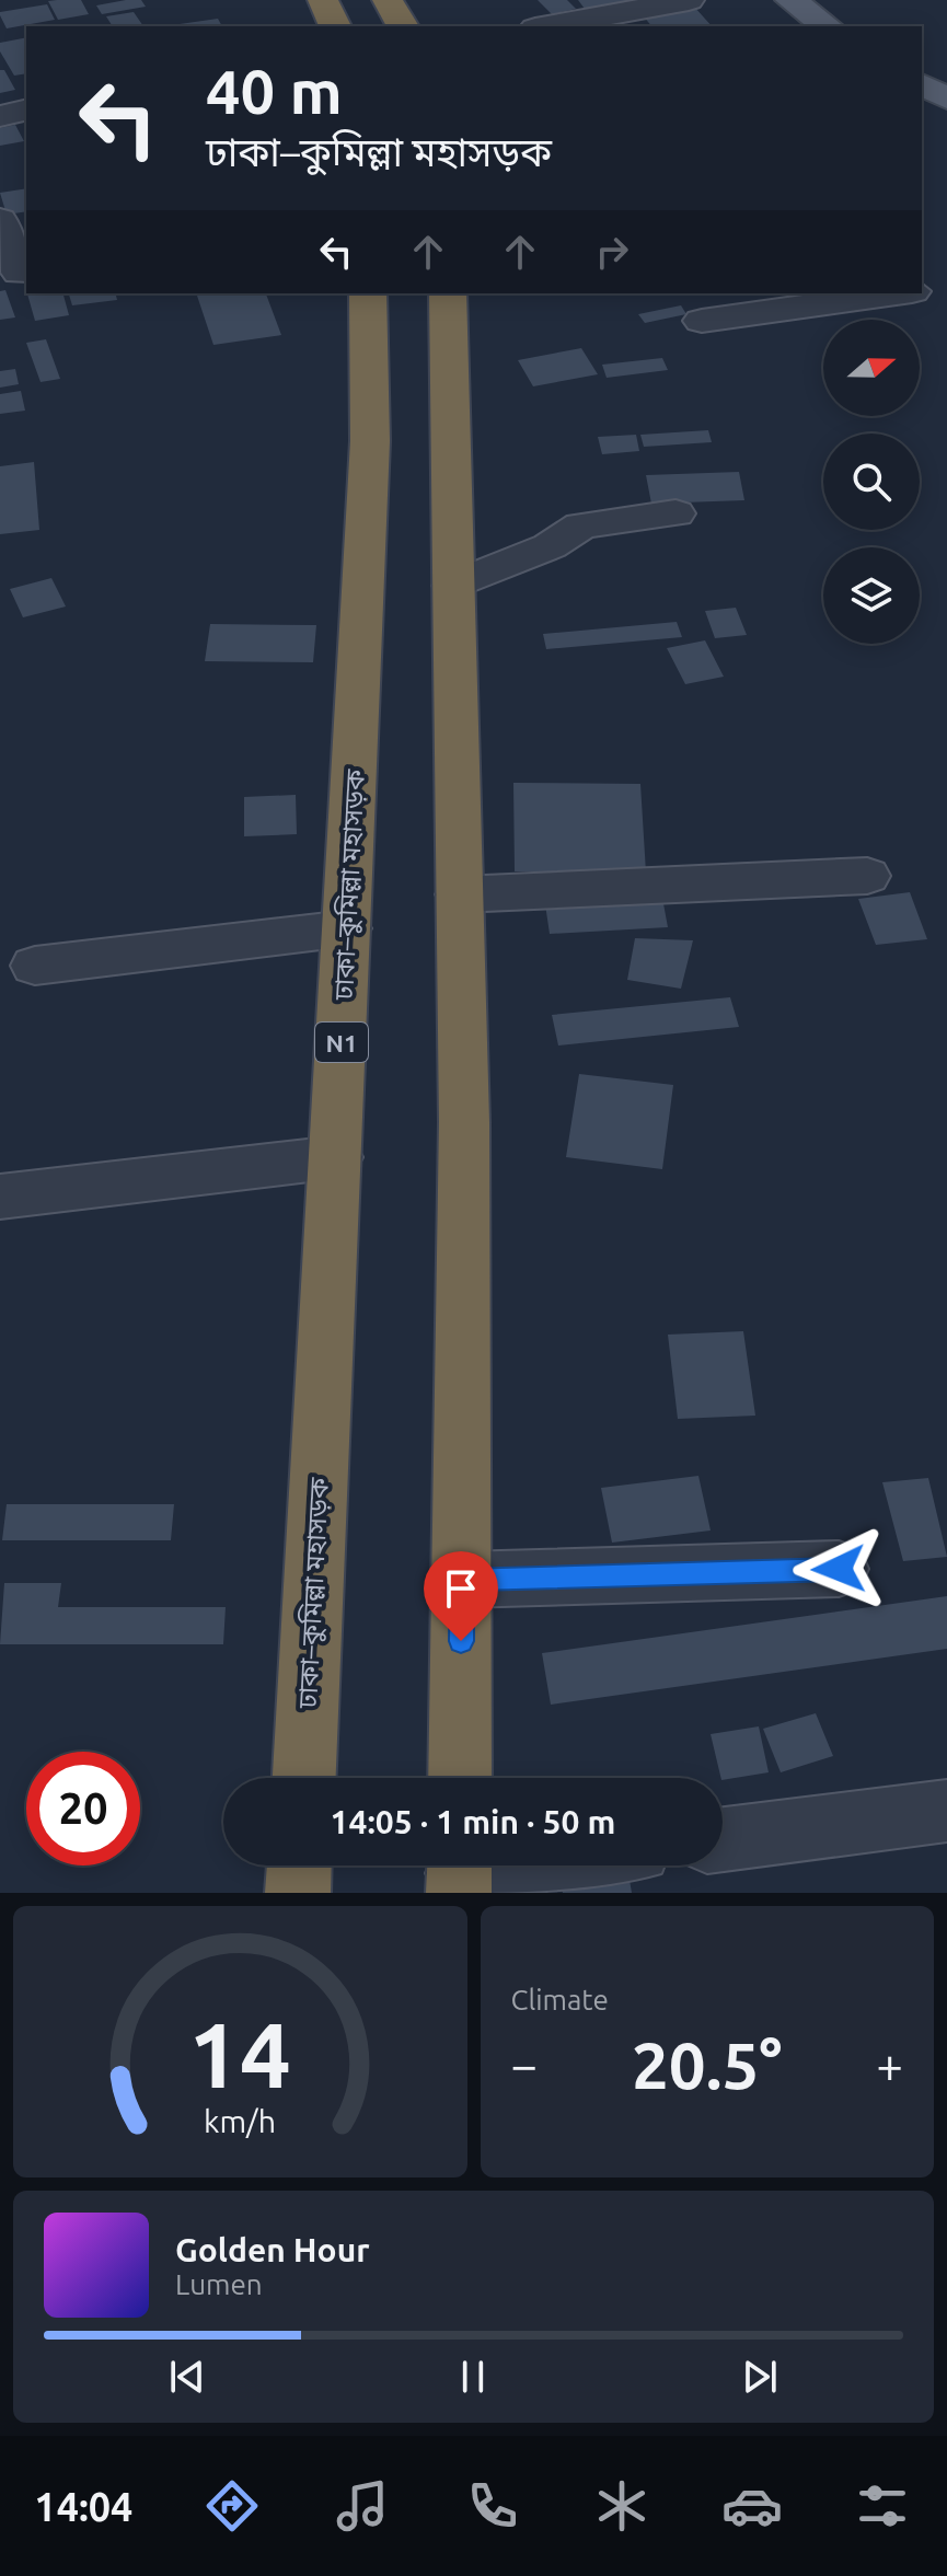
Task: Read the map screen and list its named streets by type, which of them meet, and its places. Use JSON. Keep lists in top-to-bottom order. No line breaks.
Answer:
{"streets":{"highway":["ঢাকা–কুমিল্লা মহাসড়ক","N1"]},"north":"right","page":{"turn":["40 m","ঢাকা–কুমিল্লা মহাসড়ক"],"limit":"20","trip":"14:05 · 1 min · 50 m","tile":"Climate","heat":["−","20.5°","+"],"song":["Golden Hour","Lumen"],"tabs":"14:04","gauge":["14","km/h"]}}
